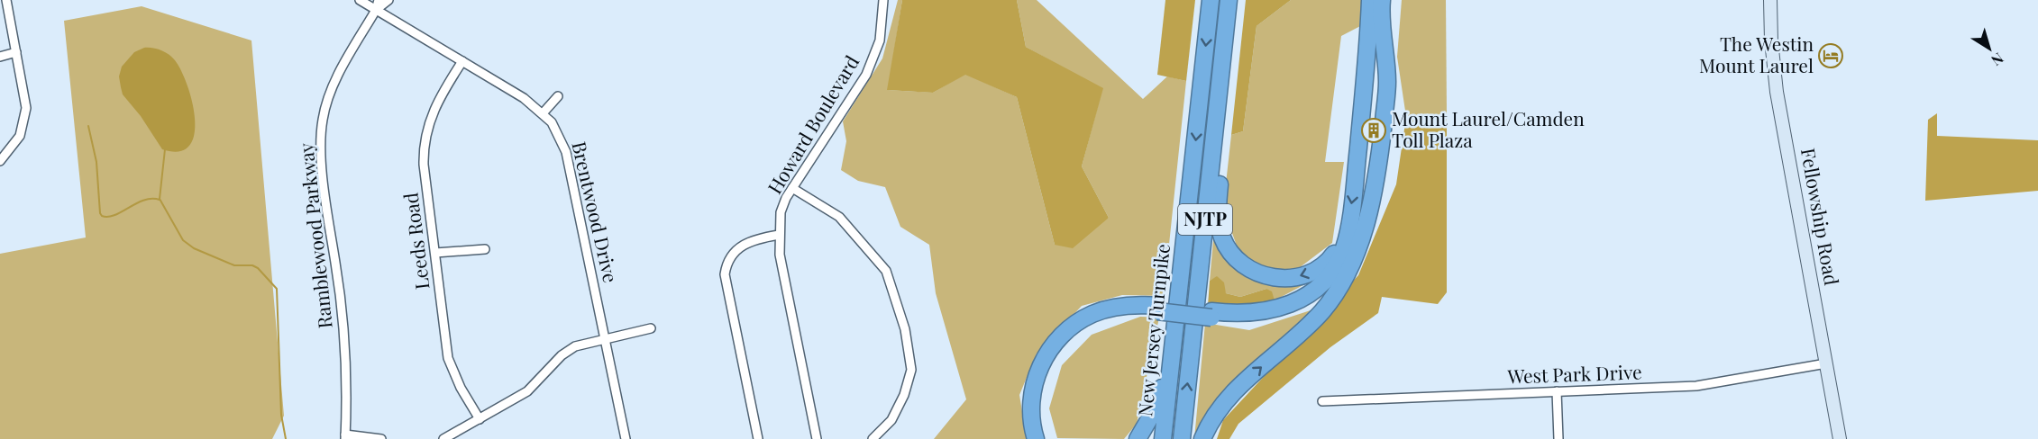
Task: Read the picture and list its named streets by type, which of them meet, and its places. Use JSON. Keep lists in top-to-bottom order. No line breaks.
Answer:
{"streets":{"highway":["NJTP","New Jersey Turnpike"],"street":["Howard Boulevard","Brentwood Drive","Fellowship Road","Ramblewood Parkway","Leeds Road","West Park Drive"]},"crossings":[["Brentwood Drive","Ramblewood Parkway"],["Brentwood Drive","Leeds Road"],["Fellowship Road","West Park Drive"]],"places":{"hotel":["The Westin Mount Laurel"],"building":["Mount Laurel/Camden Toll Plaza"]},"north":"bottom right"}
